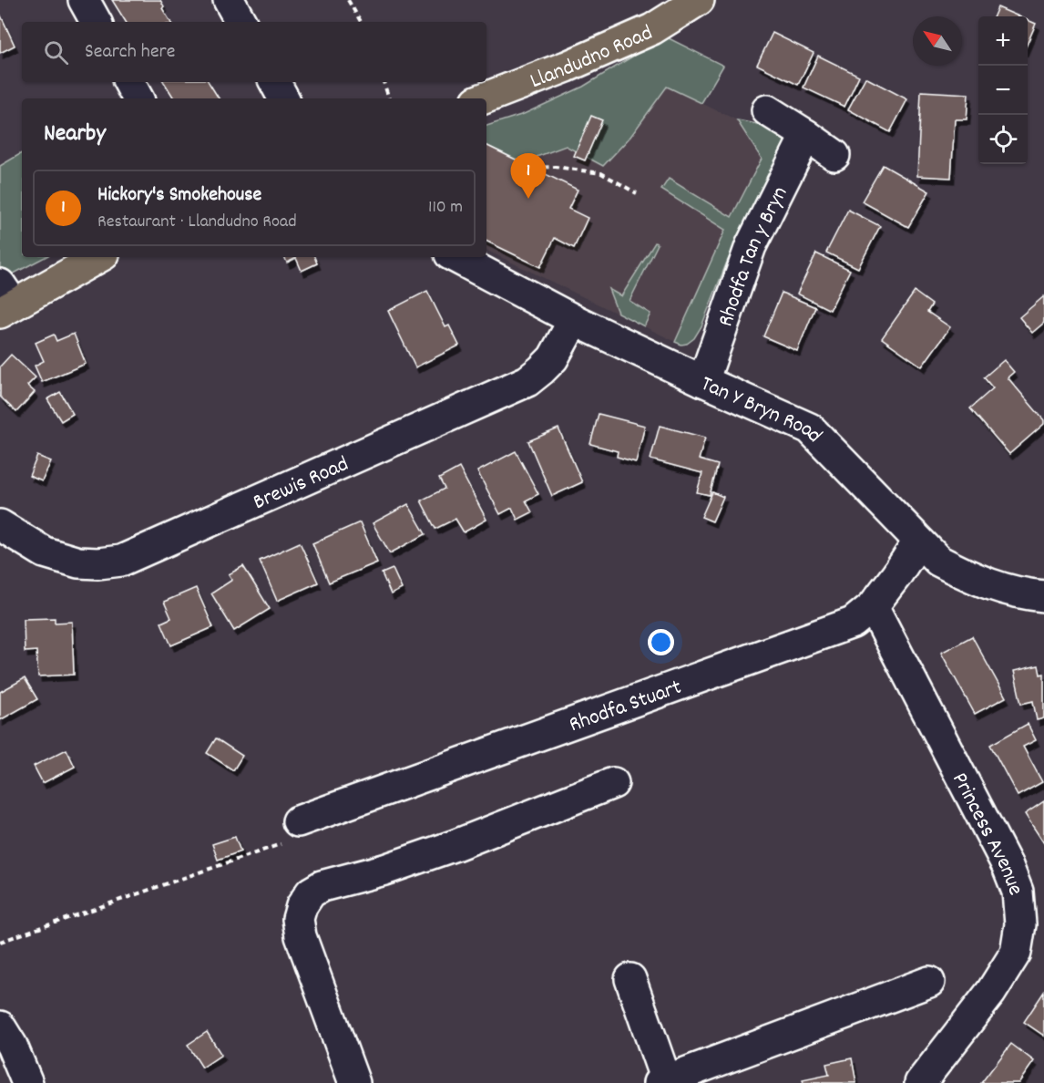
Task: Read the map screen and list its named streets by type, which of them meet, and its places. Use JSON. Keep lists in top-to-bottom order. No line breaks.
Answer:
{"streets":{"main road":["Llandudno Road"],"street":["Rhodfa Tan y Bryn","Tan Y Bryn Road","Brewis Road","Rhodfa Stuart","Princess Avenue"]},"crossings":[["Rhodfa Tan y Bryn","Tan Y Bryn Road"],["Tan Y Bryn Road","Brewis Road"],["Tan Y Bryn Road","Rhodfa Stuart"],["Rhodfa Stuart","Princess Avenue"]],"north":"top left","page":{"map_buttons":["+","−"],"search":"Search here","heading":"Nearby","pins":"1","list":[{"mark":"1","name":"Hickory's Smokehouse","note":"Restaurant · Llandudno Road","value":"110 m"}]}}
